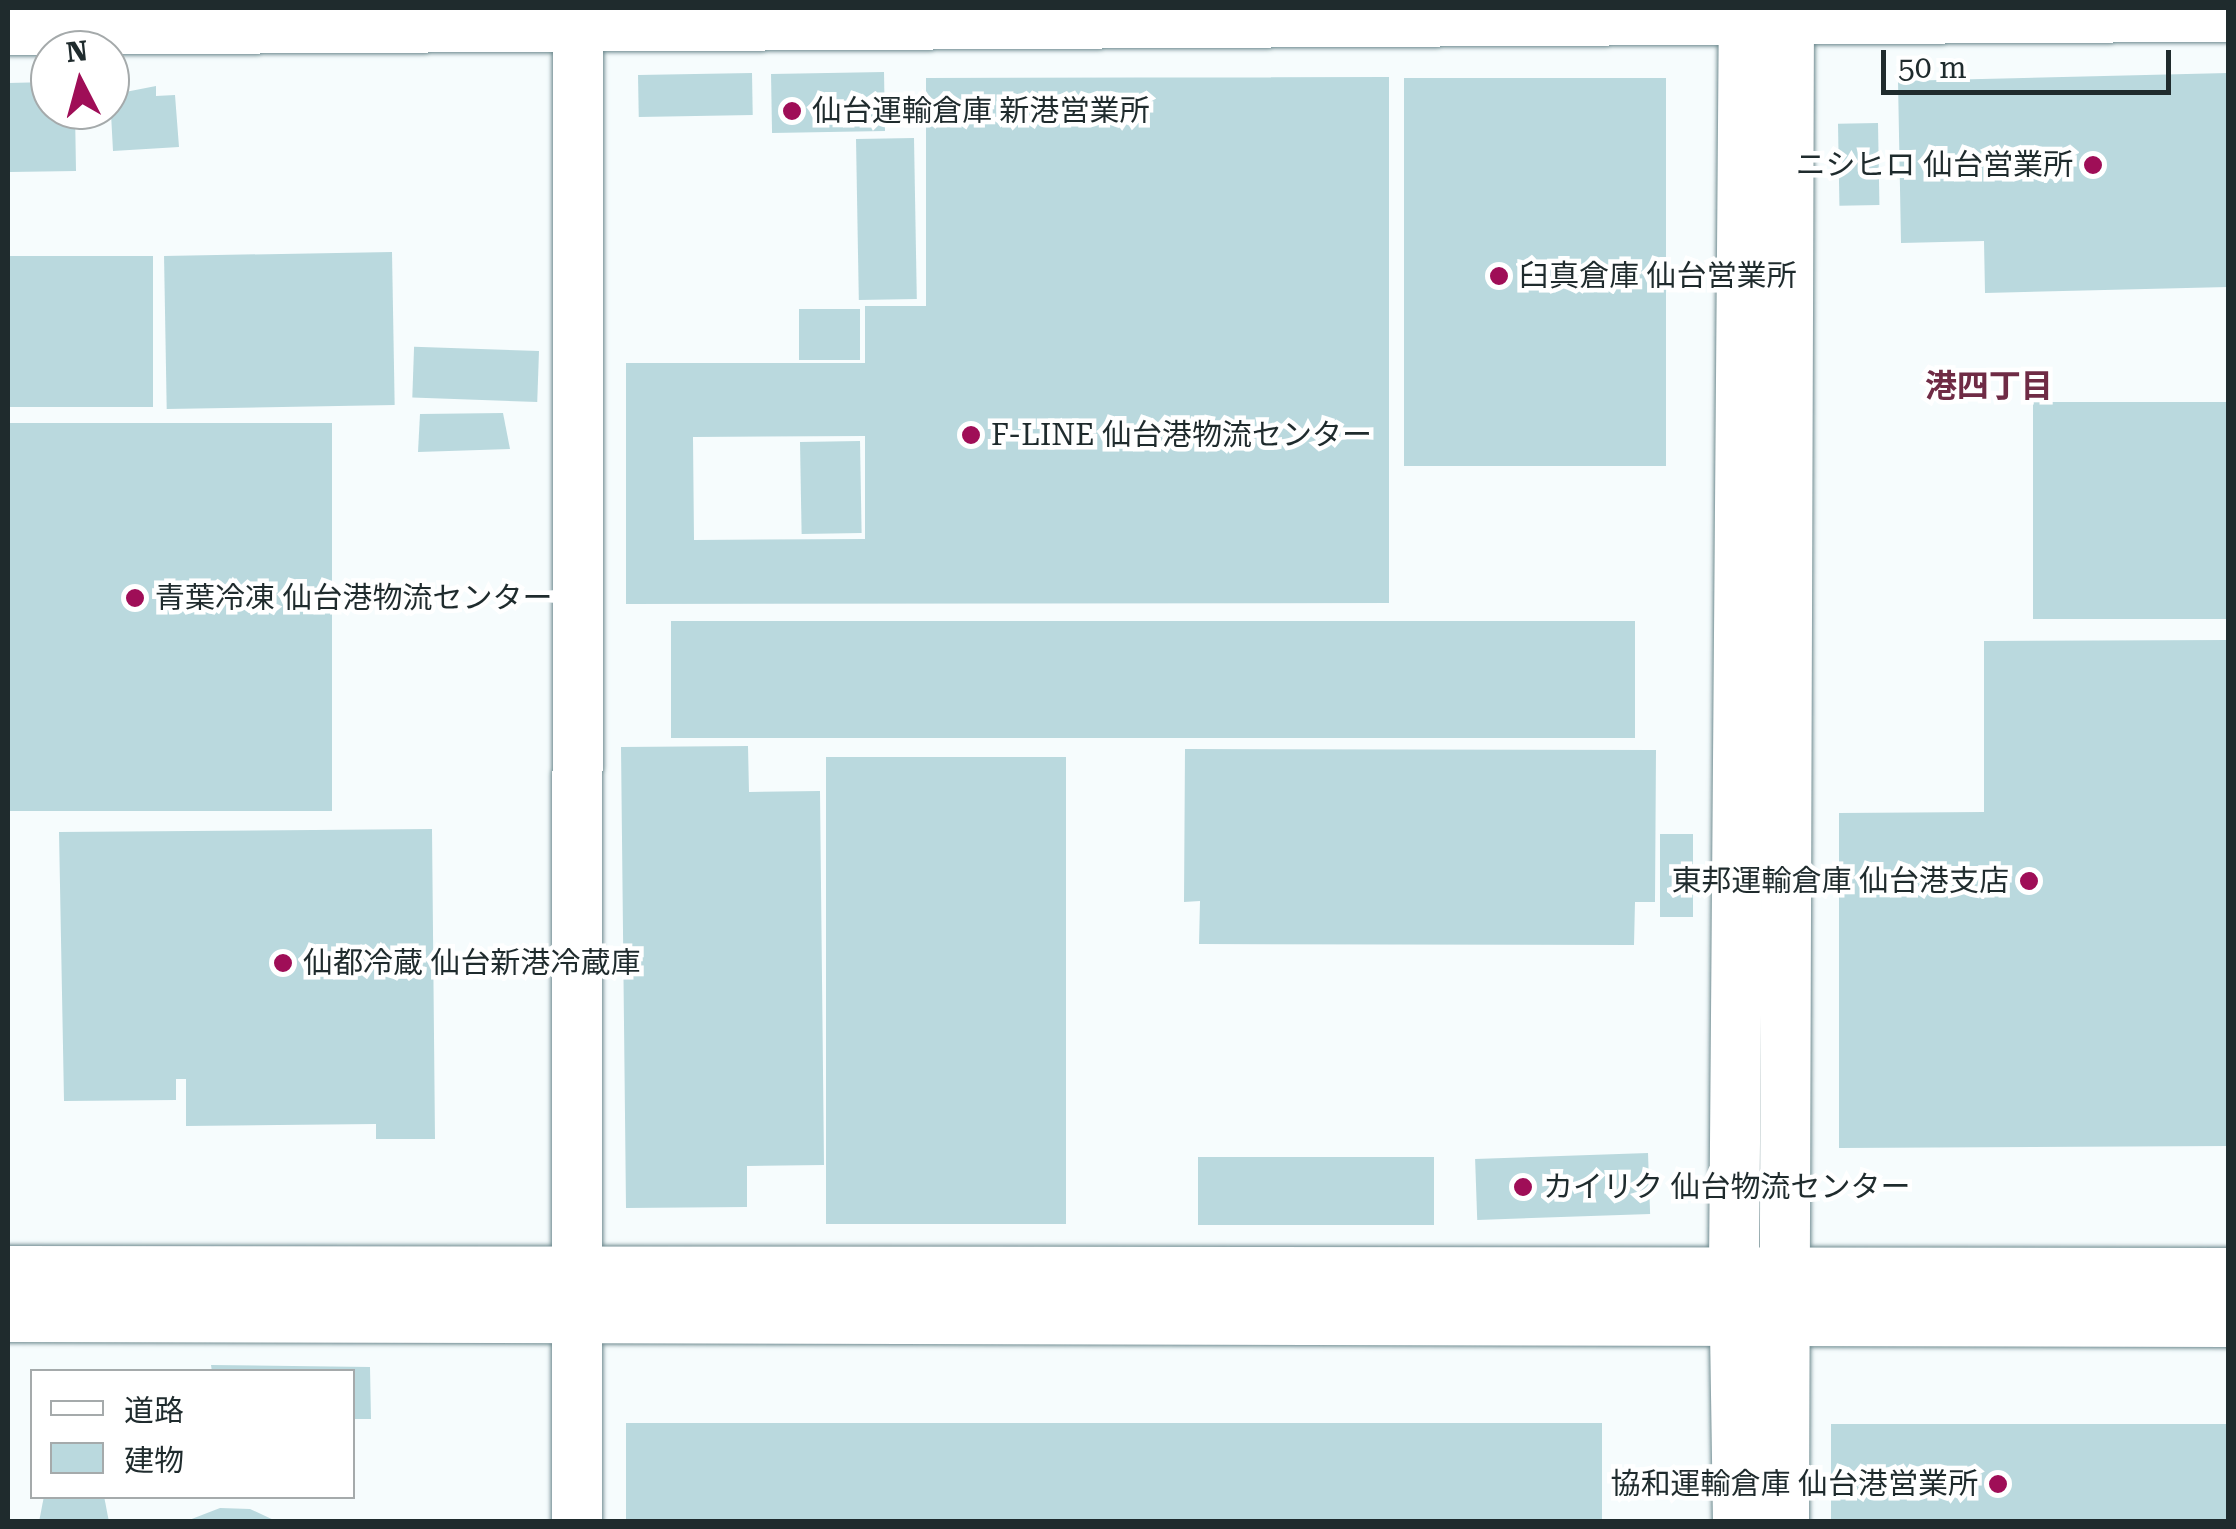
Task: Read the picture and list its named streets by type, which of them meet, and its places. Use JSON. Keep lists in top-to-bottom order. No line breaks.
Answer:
{"districts":["港四丁目"],"places":["仙台運輸倉庫 新港営業所","ニシヒロ 仙台営業所","臼真倉庫 仙台営業所","F-LINE 仙台港物流センター","青葉冷凍 仙台港物流センター","東邦運輸倉庫 仙台港支店","仙都冷蔵 仙台新港冷蔵庫","カイリク 仙台物流センター","協和運輸倉庫 仙台港営業所"],"legend":["道路","建物"],"scale_bar":"50 m","north":"top"}
